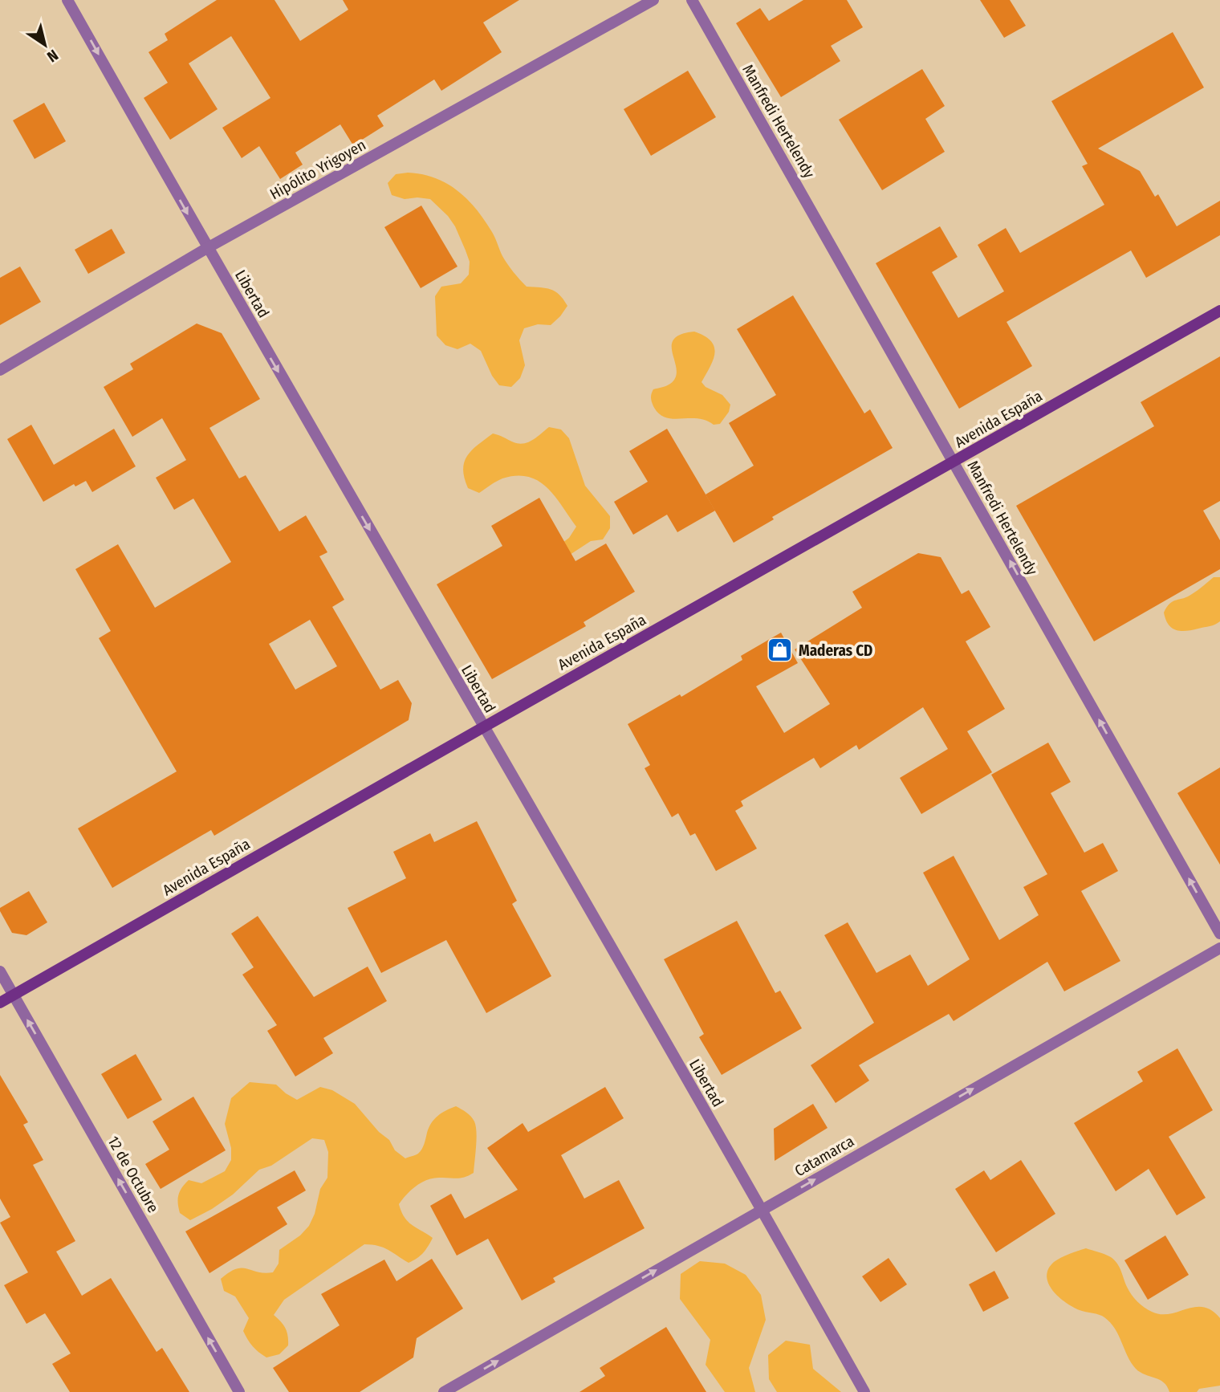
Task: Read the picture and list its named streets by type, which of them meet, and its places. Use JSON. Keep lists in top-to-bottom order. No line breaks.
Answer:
{"streets":{"main road":["Avenida España"],"street":["Manfredi Hertelendy","Hipólito Yrigoyen","Libertad","Catamarca","12 de Octubre"]},"crossings":[["Manfredi Hertelendy","Avenida España"],["Hipólito Yrigoyen","Libertad"],["Libertad","Avenida España"],["Libertad","Catamarca"],["Avenida España","12 de Octubre"]],"one_way":["Manfredi Hertelendy","Libertad","Catamarca","12 de Octubre"],"places":{"shop":["Maderas CD"]},"north":"bottom right"}
